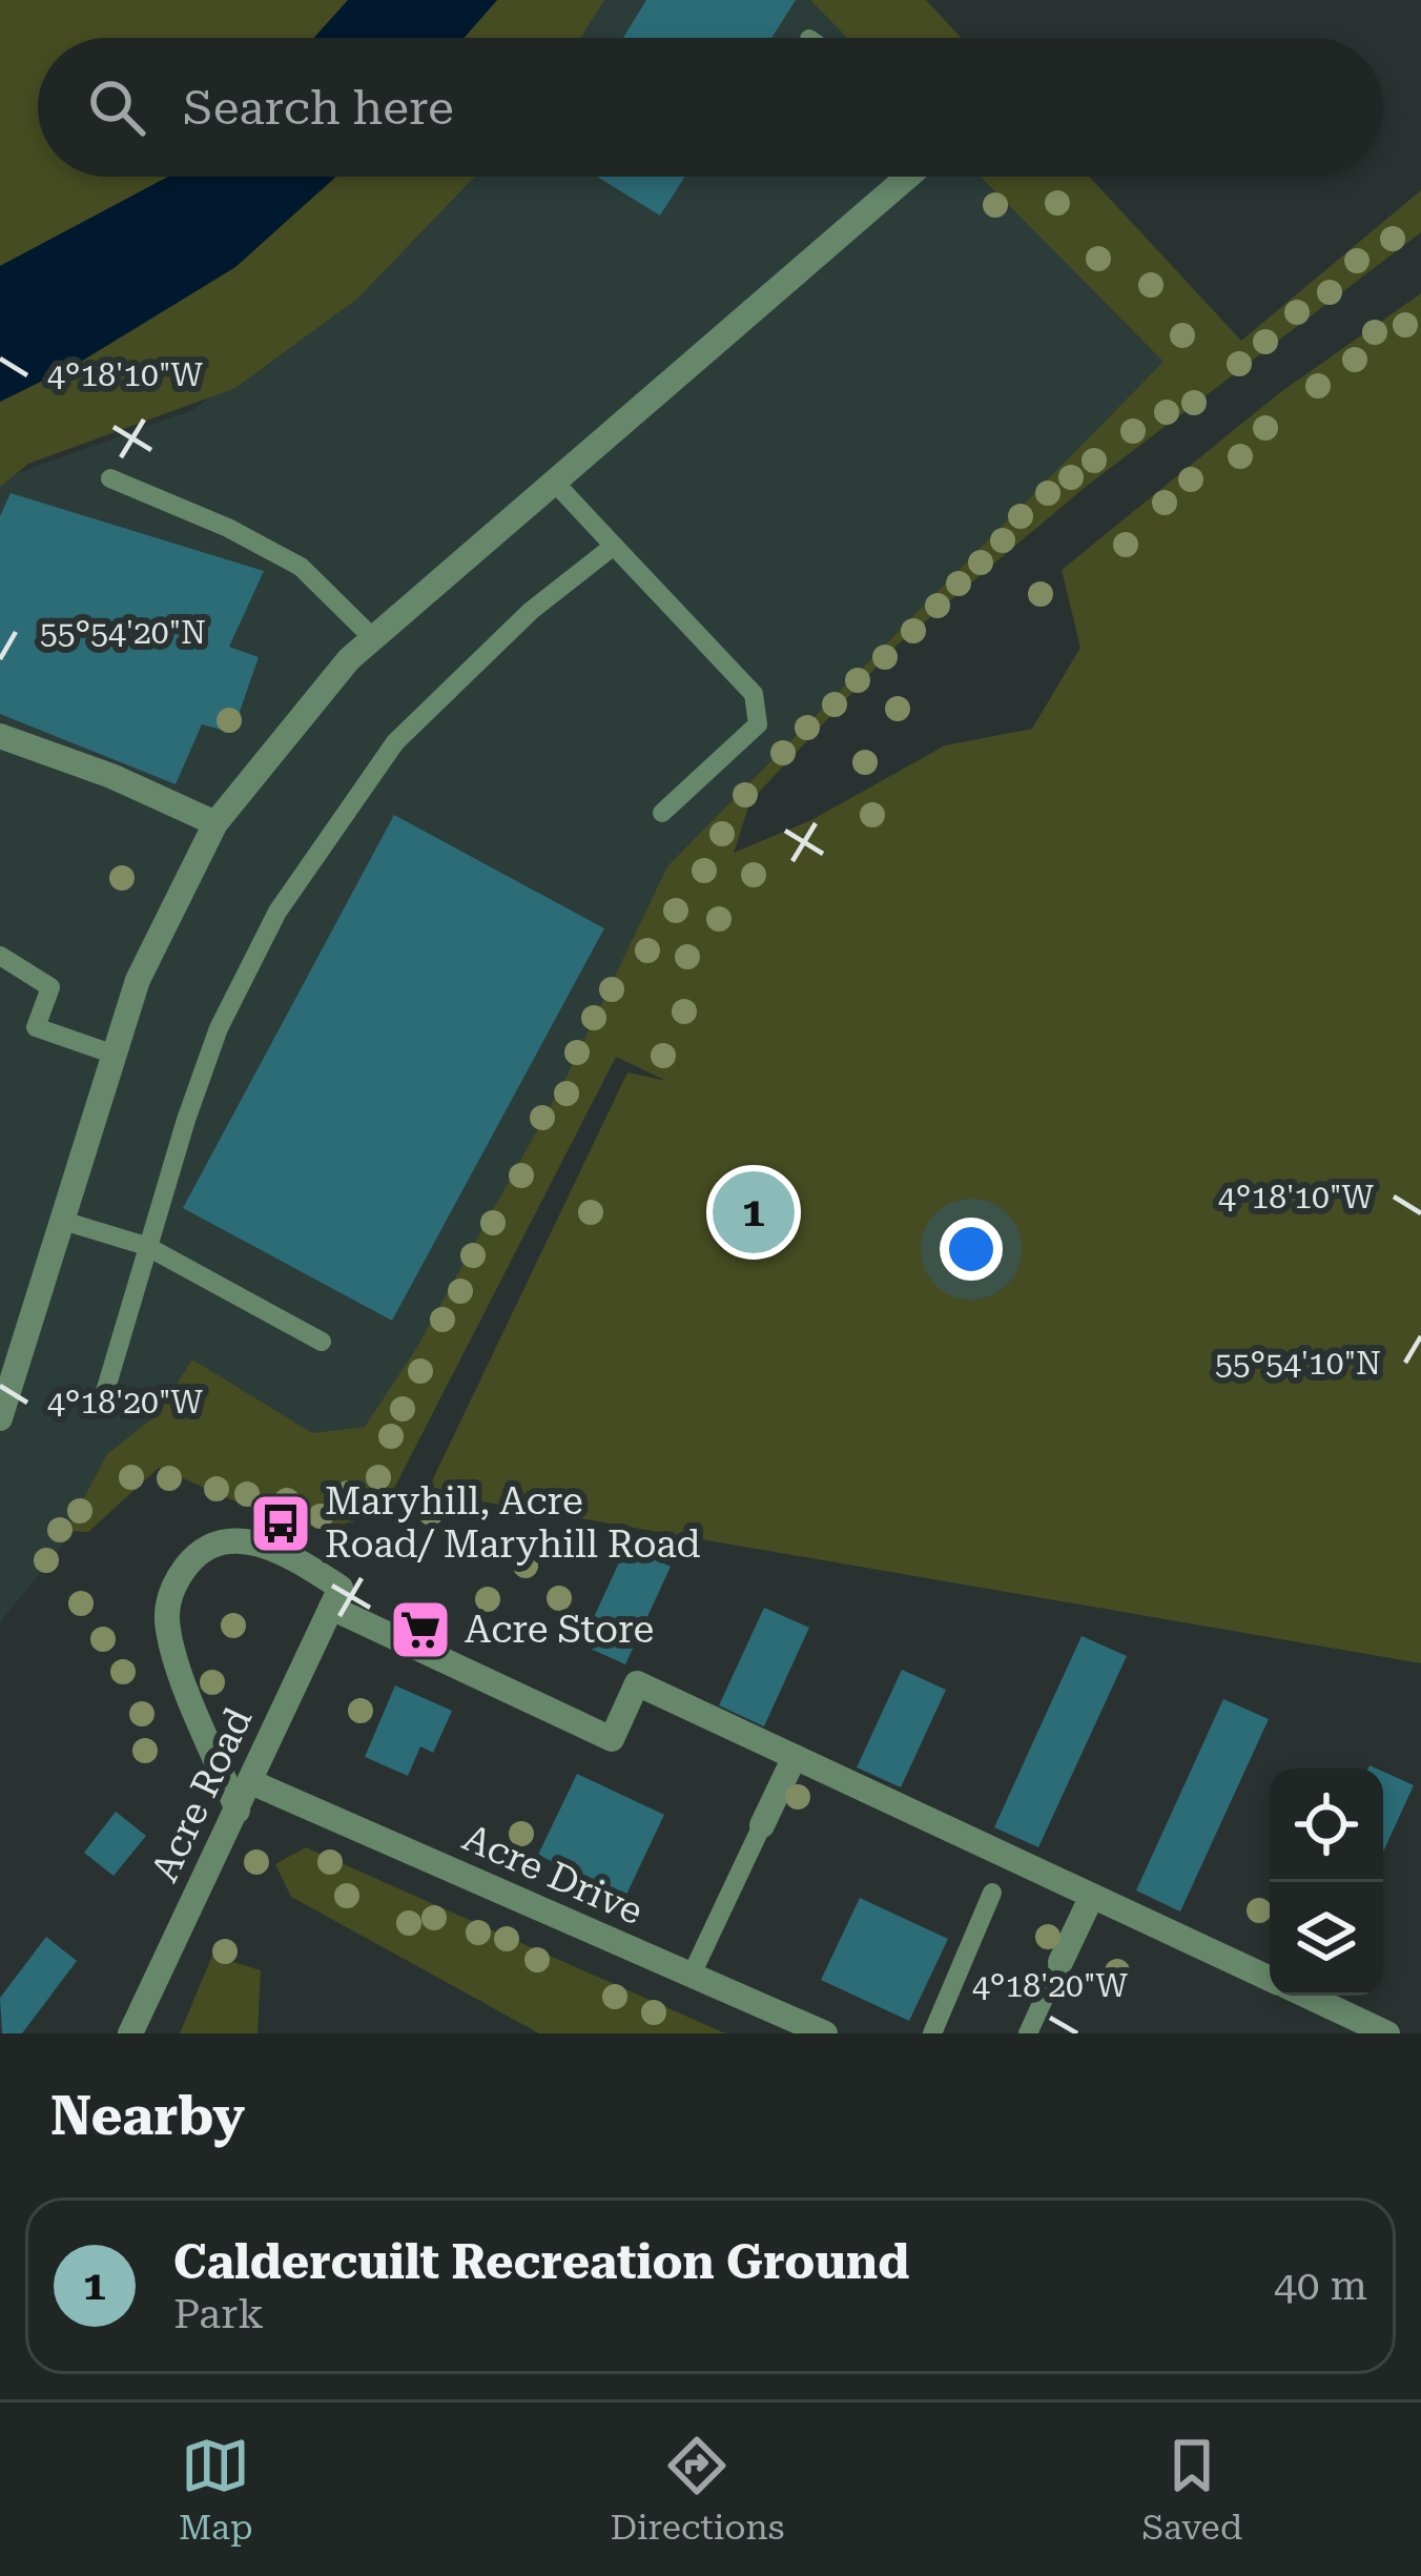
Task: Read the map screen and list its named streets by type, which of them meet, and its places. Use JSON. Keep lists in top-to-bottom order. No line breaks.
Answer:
{"streets":{"street":["Acre Road","Acre Drive"]},"crossings":[["Acre Road","Acre Drive"]],"places":{"bus stop":["Maryhill, Acre Road/ Maryhill Road"],"supermarket":["Acre Store"]},"page":{"search":"Search here","pins":"1","heading":"Nearby","list":[{"mark":"1","name":"Caldercuilt Recreation Ground","note":"Park","value":"40 m"}],"nav":["Map","Directions","Saved"]},"coordinates":["4°18'10\"W","55°54'20\"N","55°54'10\"N","4°18'20\"W"]}
